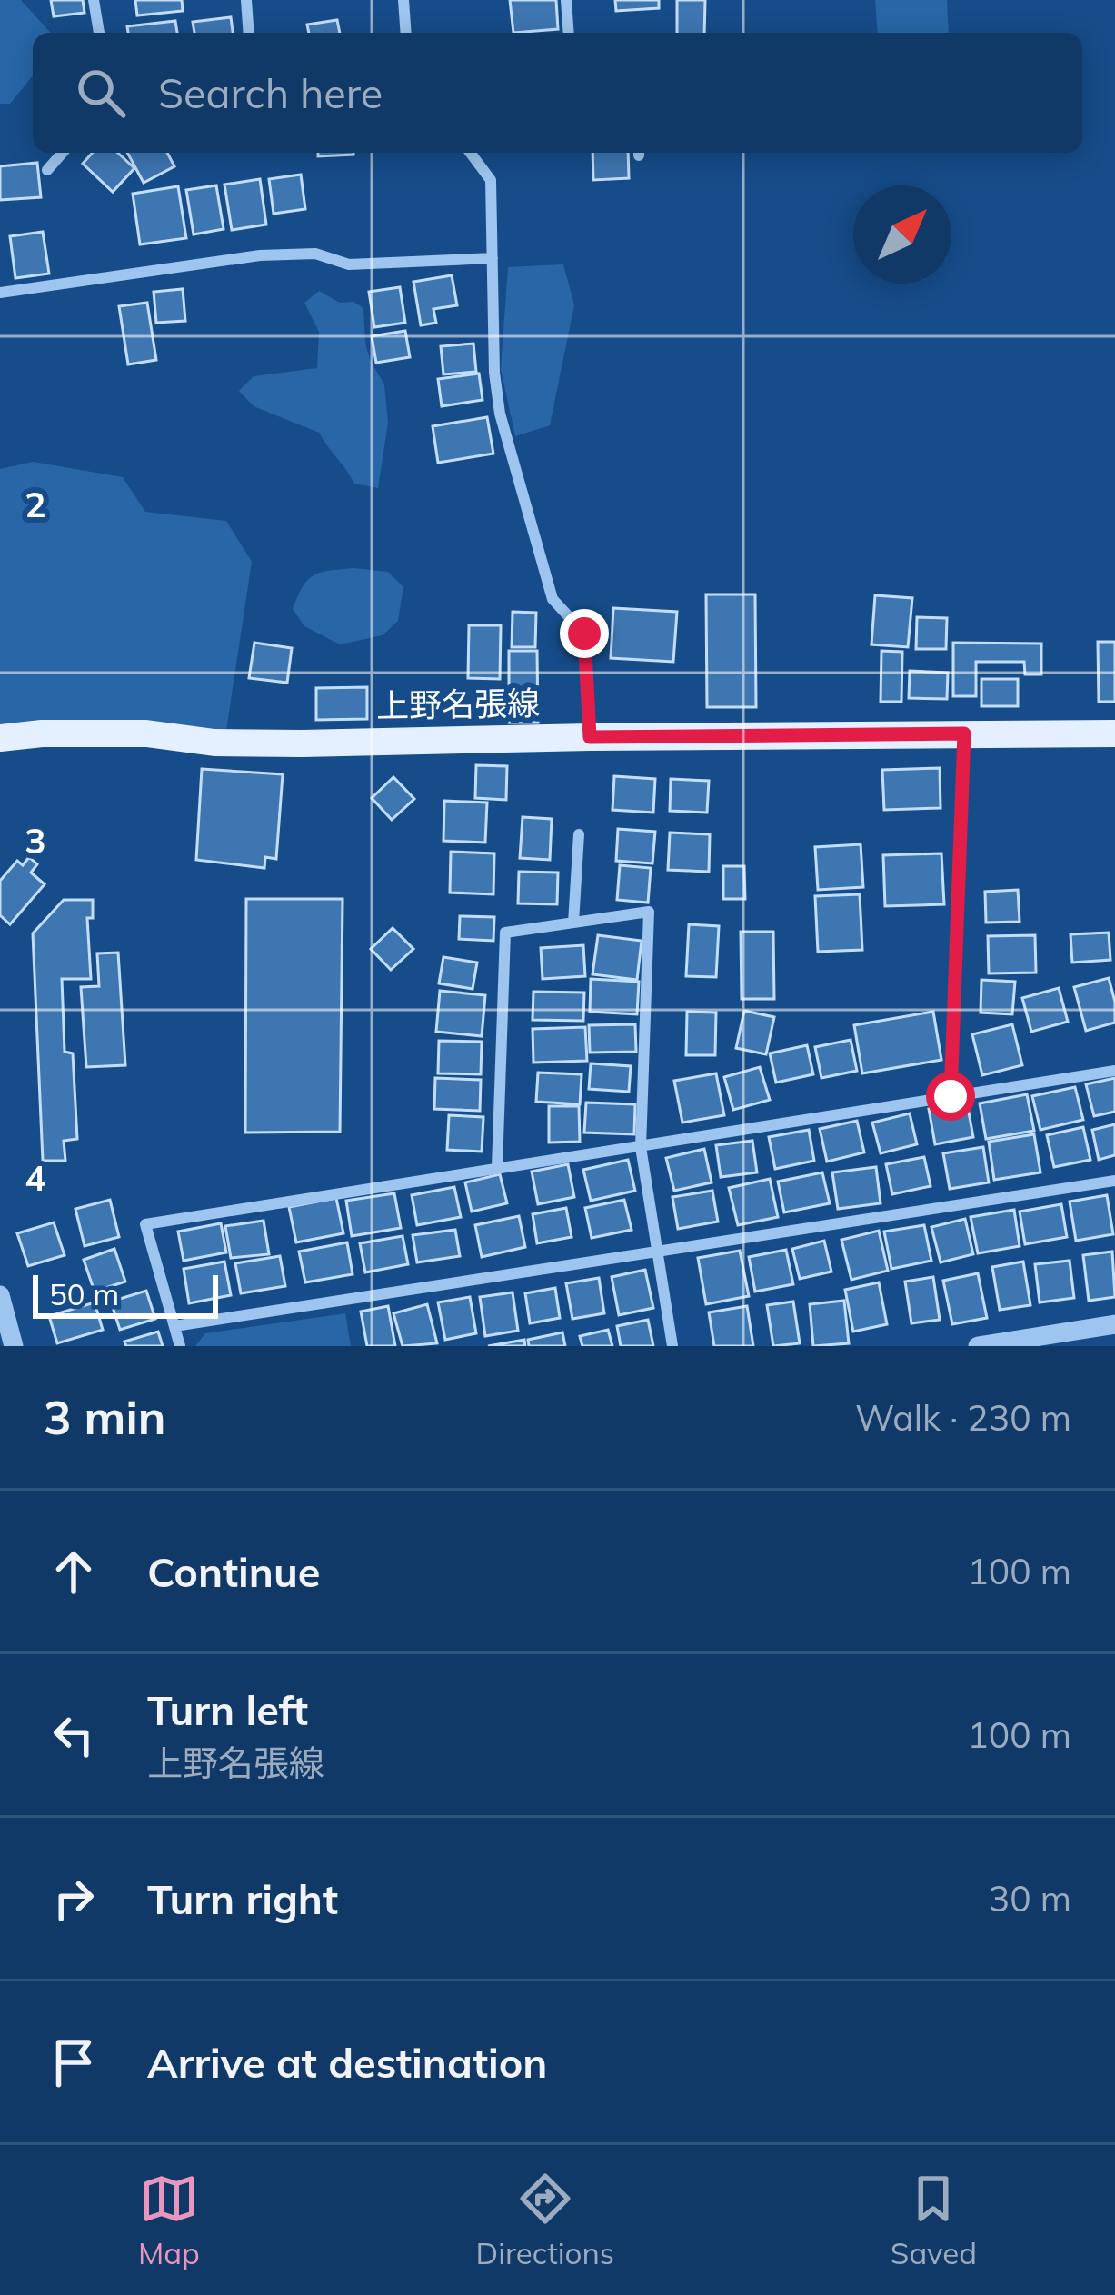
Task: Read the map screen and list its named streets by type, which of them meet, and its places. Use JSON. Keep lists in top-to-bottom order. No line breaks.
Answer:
{"streets":{"main road":["上野名張線"]},"scale_bar":"50 m","north":"top right","page":{"search":"Search here","scale":"50 m","heading":["3 min","Walk · 230 m"],"list":[["Continue","100 m"],["Turn left","上野名張線","100 m"],["Turn right","30 m"],"Arrive at destination"],"nav":["Map","Directions","Saved"]},"grid":{"rows":["2","3","4"]}}
